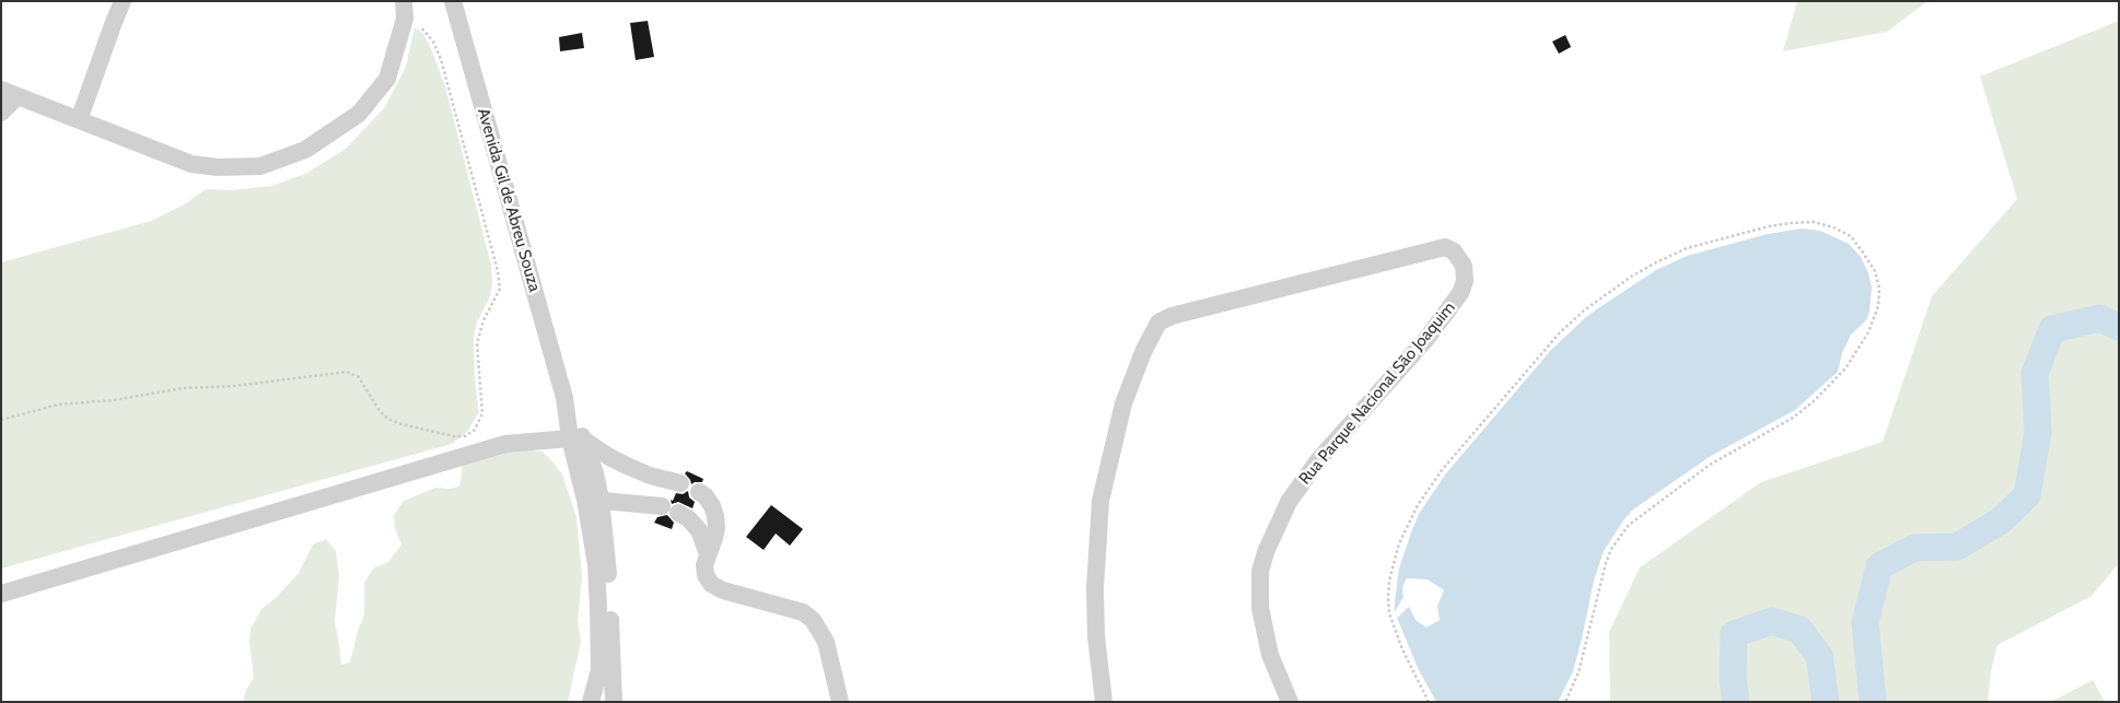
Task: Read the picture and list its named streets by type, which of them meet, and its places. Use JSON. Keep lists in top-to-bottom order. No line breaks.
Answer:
{"streets":{"street":["Avenida Gil de Abreu Souza","Rua Parque Nacional São Joaquim"]}}
